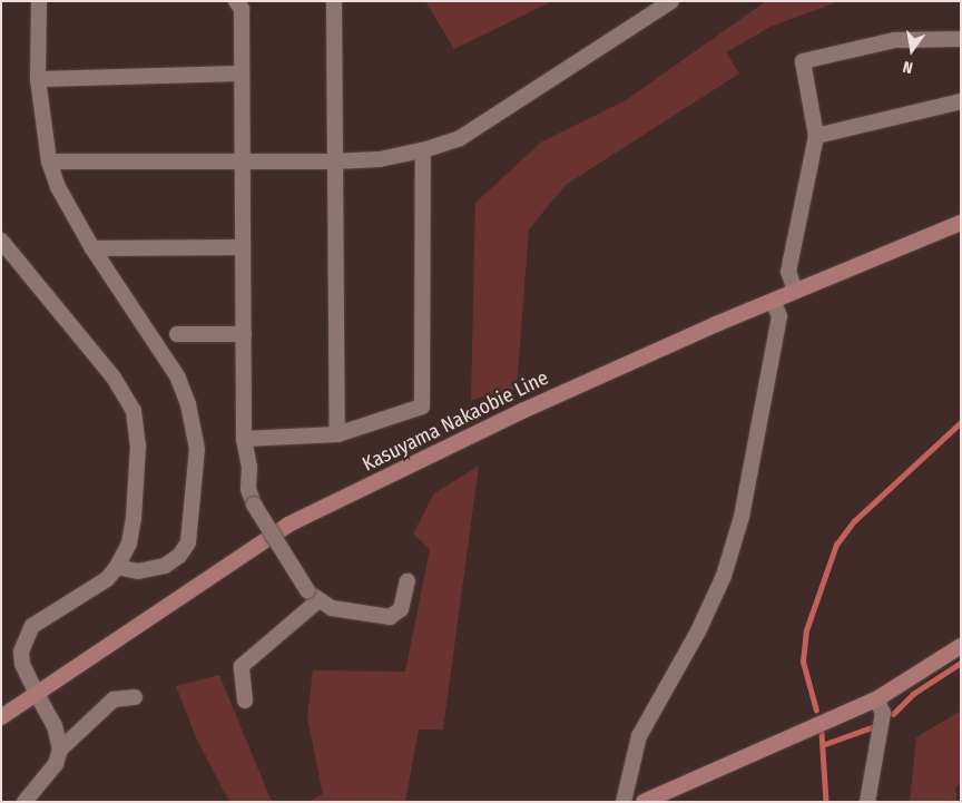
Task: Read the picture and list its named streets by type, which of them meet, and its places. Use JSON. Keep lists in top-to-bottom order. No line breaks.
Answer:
{"streets":{"main road":["Kasuyama Nakaobie Line"]},"north":"bottom"}
